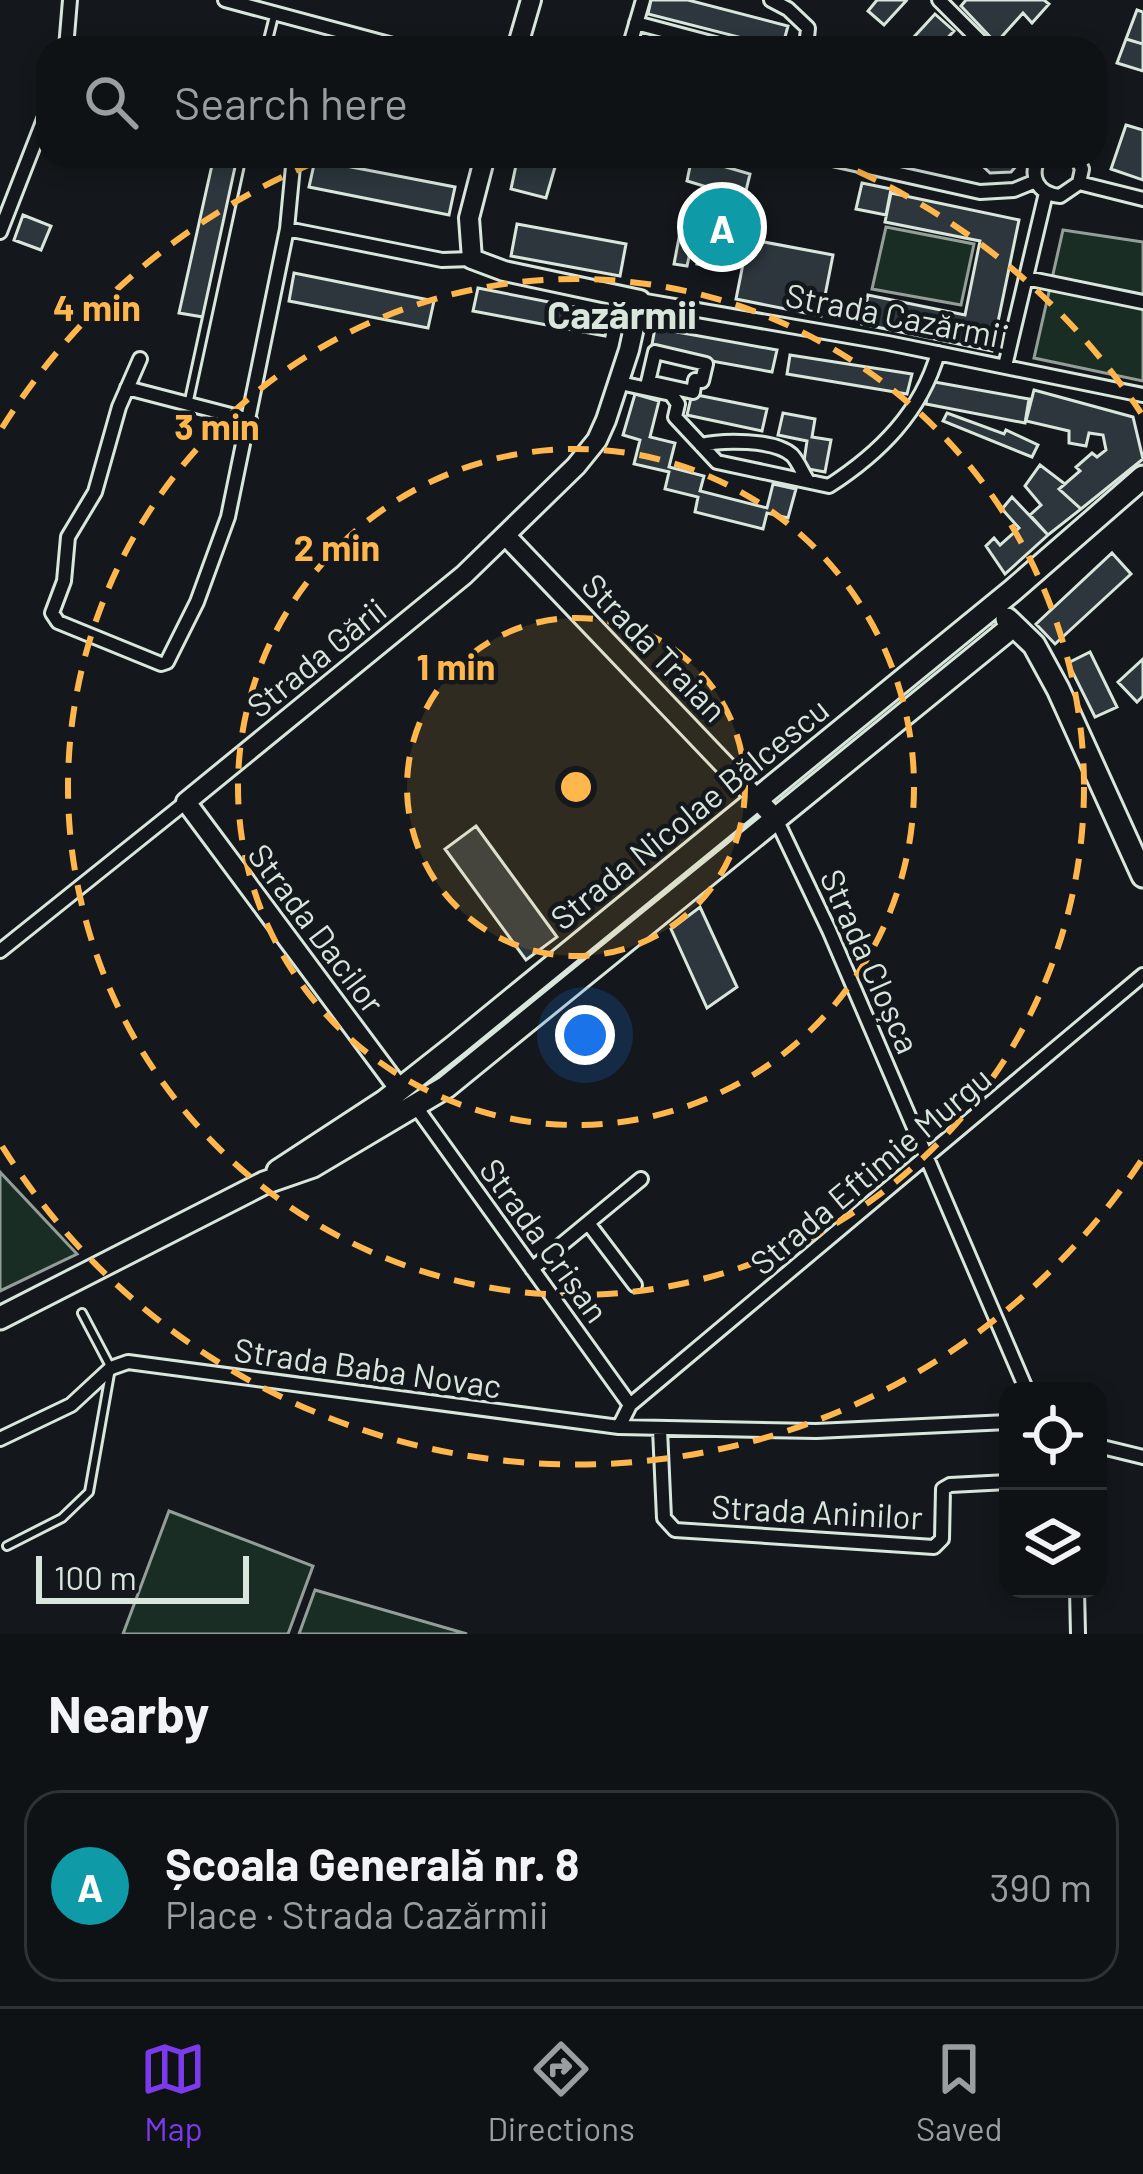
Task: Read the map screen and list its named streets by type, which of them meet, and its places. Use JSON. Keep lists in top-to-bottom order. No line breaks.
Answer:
{"streets":{"main road":["Strada Nicolae Bălcescu"],"street":["Strada Cazărmii","Strada Traian","Strada Gării","Strada Dacilor","Strada Cloșca","Strada Eftimie Murgu","Strada Crișan","Strada Baba Novac","Strada Aninilor"]},"crossings":[["Strada Cazărmii","Strada Gării"],["Strada Traian","Strada Gării"],["Strada Traian","Strada Nicolae Bălcescu"],["Strada Traian","Strada Cloșca"],["Strada Gării","Strada Dacilor"],["Strada Nicolae Bălcescu","Strada Dacilor"],["Strada Nicolae Bălcescu","Strada Cloșca"],["Strada Nicolae Bălcescu","Strada Crișan"],["Strada Dacilor","Strada Crișan"],["Strada Cloșca","Strada Eftimie Murgu"],["Strada Eftimie Murgu","Strada Crișan"],["Strada Baba Novac","Strada Aninilor"]],"districts":["Cazărmii"],"scale_bar":"100 m","page":{"search":"Search here","pins":"A","scale":"100 m","heading":"Nearby","list":[{"mark":"A","name":"Școala Generală nr. 8","note":"Place · Strada Cazărmii","value":"390 m"}],"nav":["Map","Directions","Saved"]},"rings":["4 min","3 min","2 min","1 min"]}
